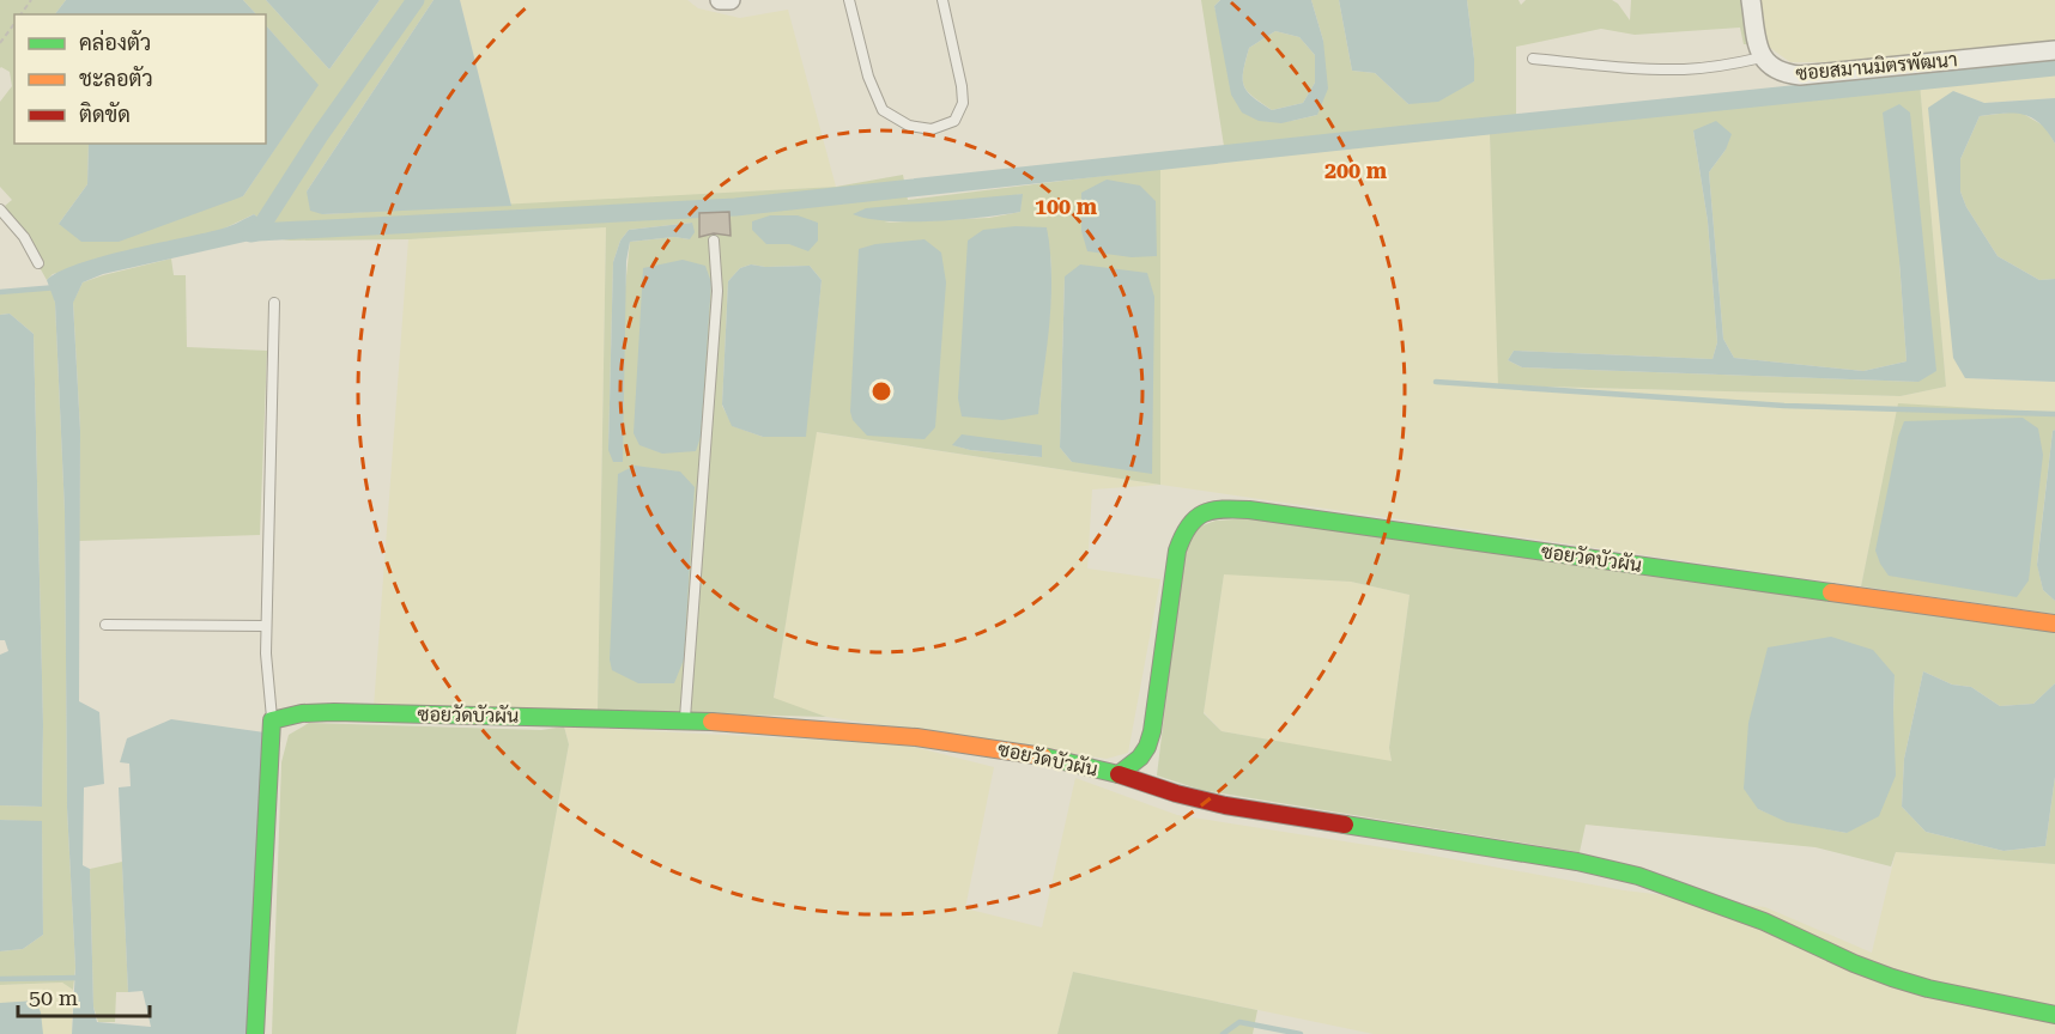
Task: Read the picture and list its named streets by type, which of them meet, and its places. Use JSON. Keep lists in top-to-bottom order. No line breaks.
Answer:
{"streets":{"street":["ซอยสมานมิตรพัฒนา","ซอยวัดบัวผัน"]},"legend":["คล่องตัว","ชะลอตัว","ติดขัด"],"scale_bar":"50 m","rings":["200 m","100 m"]}
